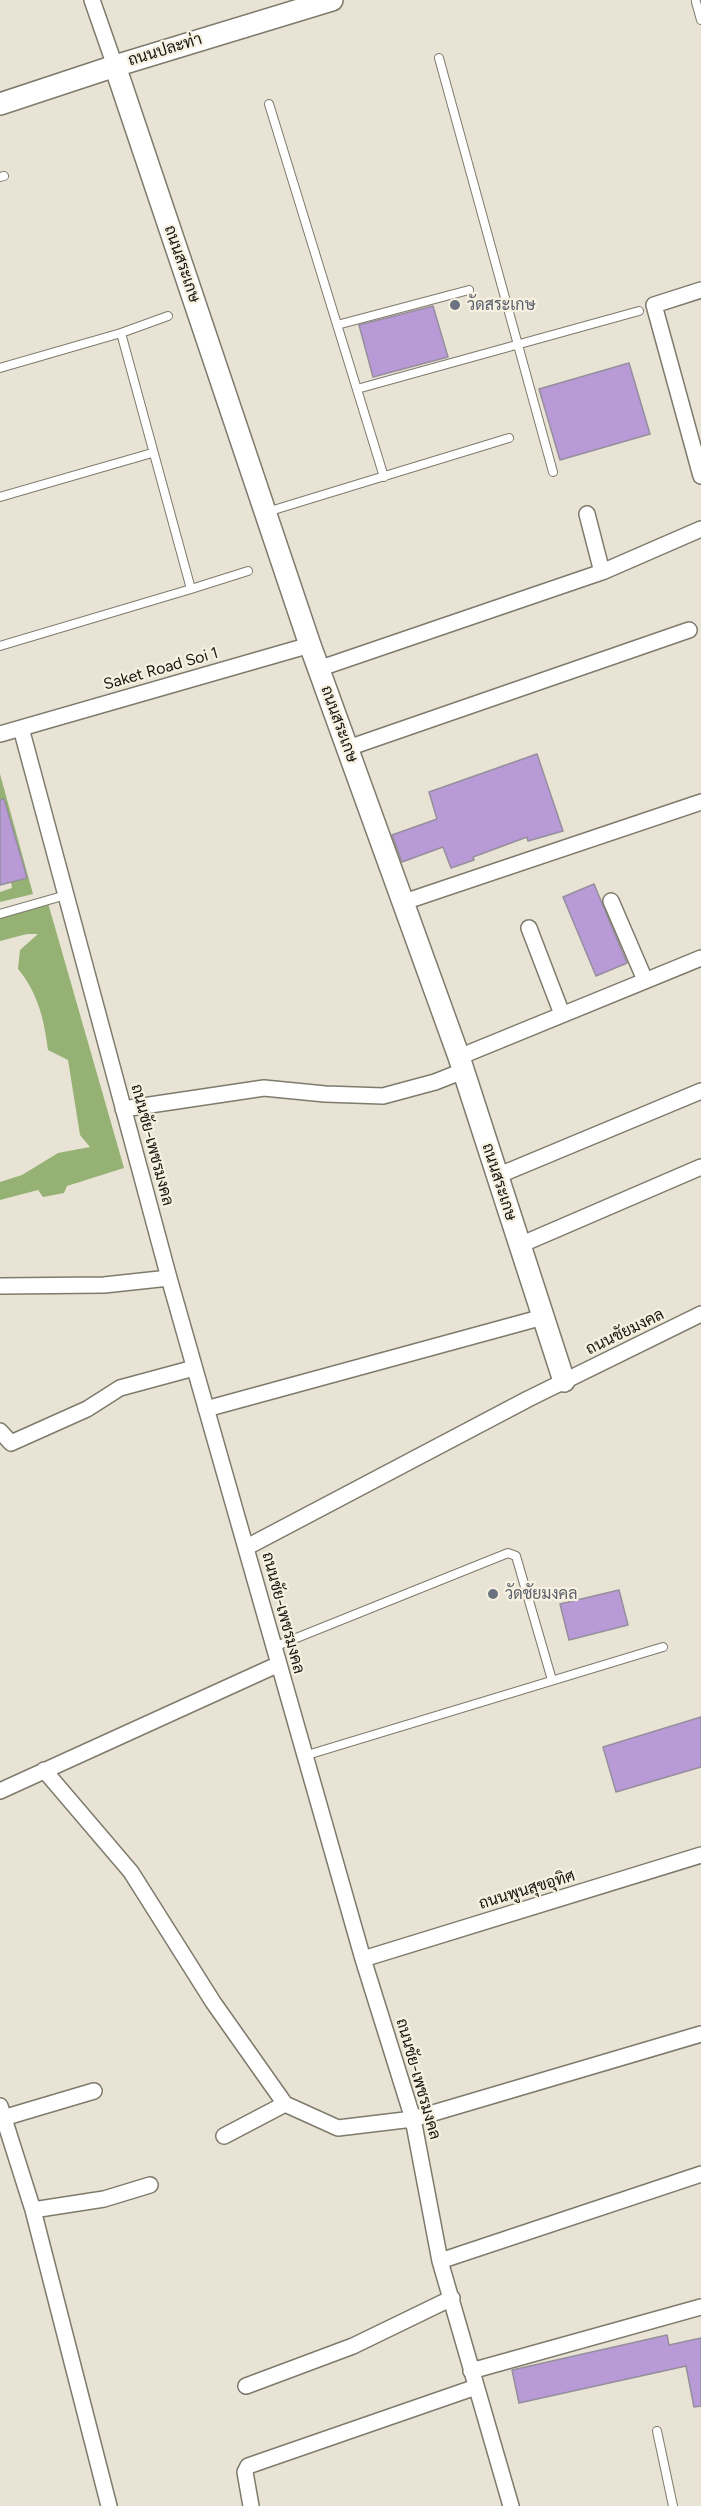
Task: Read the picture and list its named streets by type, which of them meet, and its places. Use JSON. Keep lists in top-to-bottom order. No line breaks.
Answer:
{"streets":{"street":["ถนนปละท่า","ถนนสระเกษ","Saket Road Soi 1","ถนนชัย-เพชรมงคล","ถนนชัยมงคล","ถนนพูนสุขอุทิศ"]},"crossings":[["ถนนปละท่า","ถนนสระเกษ"],["ถนนสระเกษ","Saket Road Soi 1"],["ถนนสระเกษ","ถนนชัยมงคล"],["Saket Road Soi 1","ถนนชัย-เพชรมงคล"],["ถนนชัย-เพชรมงคล","ถนนชัยมงคล"],["ถนนชัย-เพชรมงคล","ถนนพูนสุขอุทิศ"]],"places":["วัดสระเกษ","วัดชัยมงคล"]}
